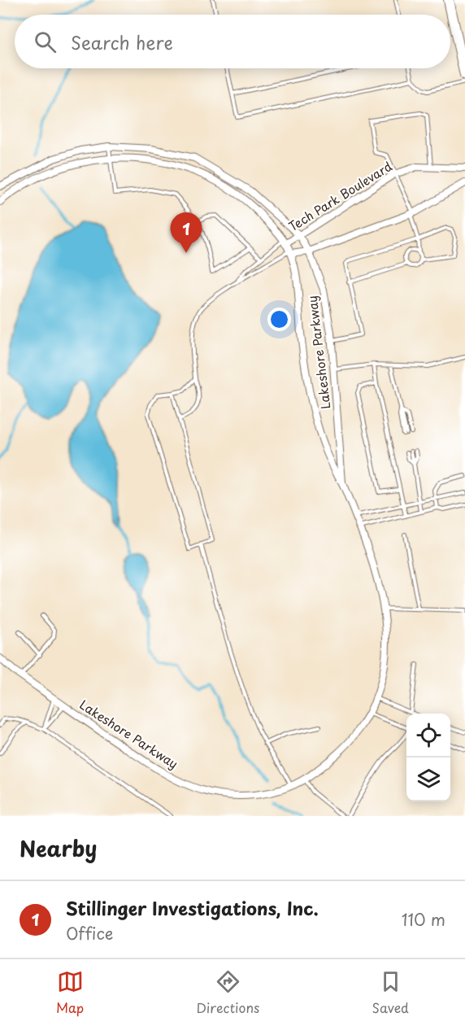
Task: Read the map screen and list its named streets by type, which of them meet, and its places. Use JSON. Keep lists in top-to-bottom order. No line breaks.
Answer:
{"streets":{"street":["Tech Park Boulevard","Lakeshore Parkway"]},"crossings":[["Tech Park Boulevard","Lakeshore Parkway"]],"page":{"search":"Search here","pins":"1","heading":"Nearby","list":[{"mark":"1","name":"Stillinger Investigations, Inc.","note":"Office","value":"110 m"}],"nav":["Map","Directions","Saved"]}}
